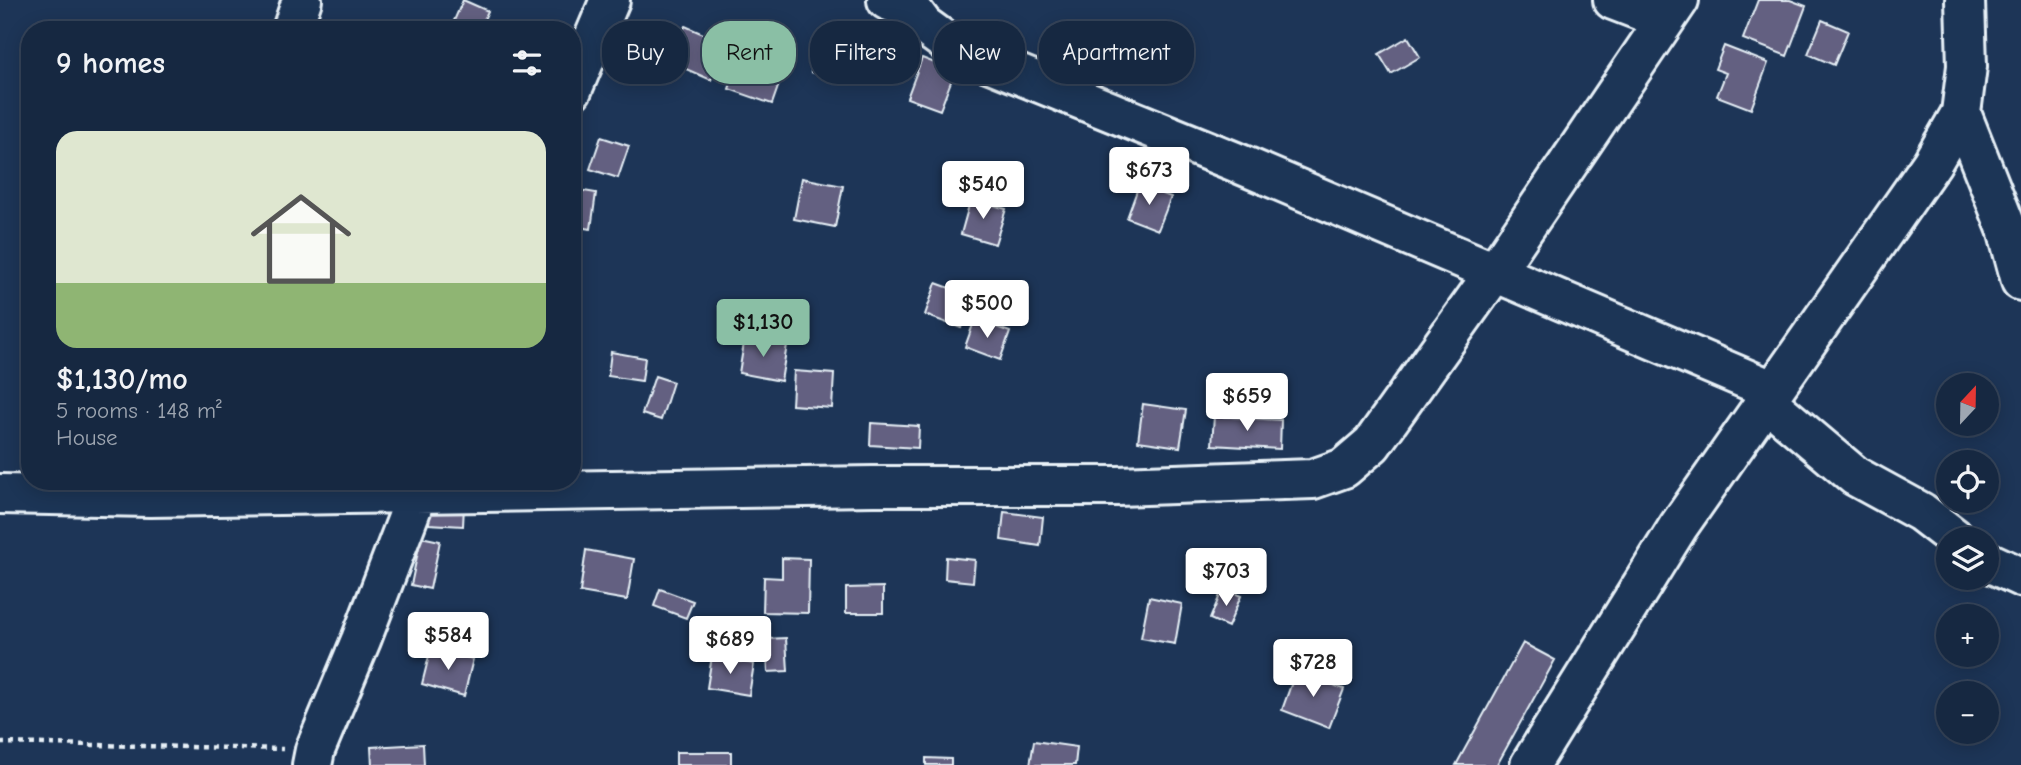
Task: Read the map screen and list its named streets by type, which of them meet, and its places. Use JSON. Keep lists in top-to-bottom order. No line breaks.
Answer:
{"north":"top","page":{"chip":["Buy","Rent","Filters","New","Apartment"],"heading":"9 homes","list":[{"name":"$1,130/mo","note":"5 rooms · 148 m² · House"}],"price":["$673","$540","$500","$1,130","$659","$703","$584","$689","$728"],"map_buttons":["+","−"]}}
